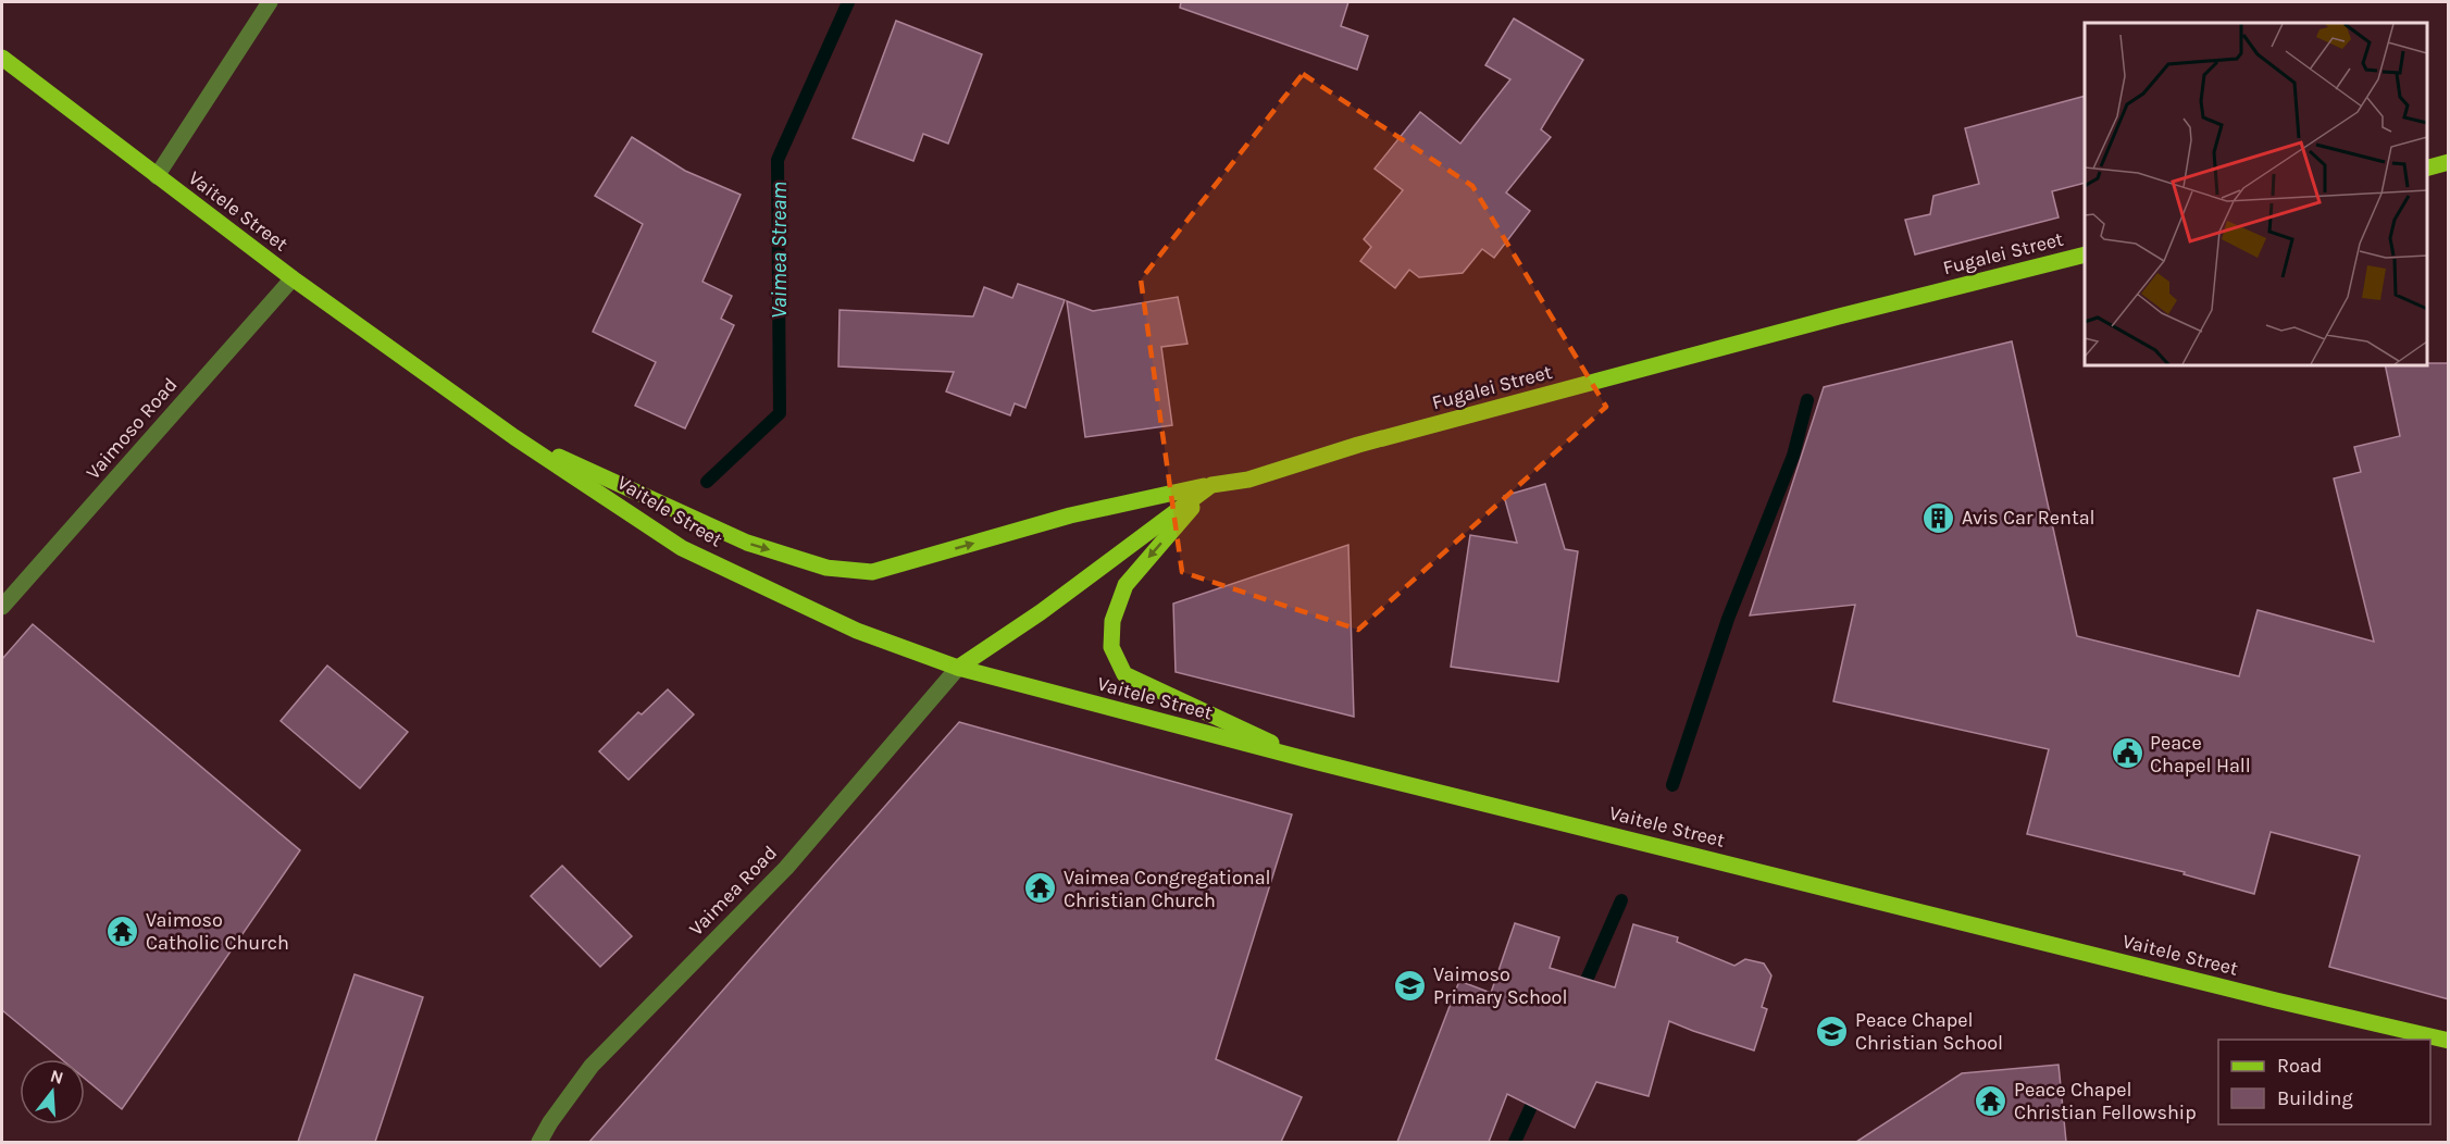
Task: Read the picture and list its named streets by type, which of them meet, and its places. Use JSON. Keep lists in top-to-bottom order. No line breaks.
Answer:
{"streets":{"main road":["Vaitele Street","Fugalei Street"],"street":["Vaimoso Road","Vaimea Road"]},"crossings":[["Vaitele Street","Fugalei Street"],["Vaitele Street","Vaimoso Road"],["Vaitele Street","Vaimea Road"],["Fugalei Street","Vaimea Road"]],"water":["Vaimea Stream"],"places":{"building":["Avis Car Rental"],"public building":["Peace Chapel Hall"],"temple":["Vaimea Congregational Christian Church","Vaimoso Catholic Church","Peace Chapel Christian Fellowship"],"school or university":["Vaimoso Primary School","Peace Chapel Christian School"]},"legend":["Road","Building"],"north":"top"}
